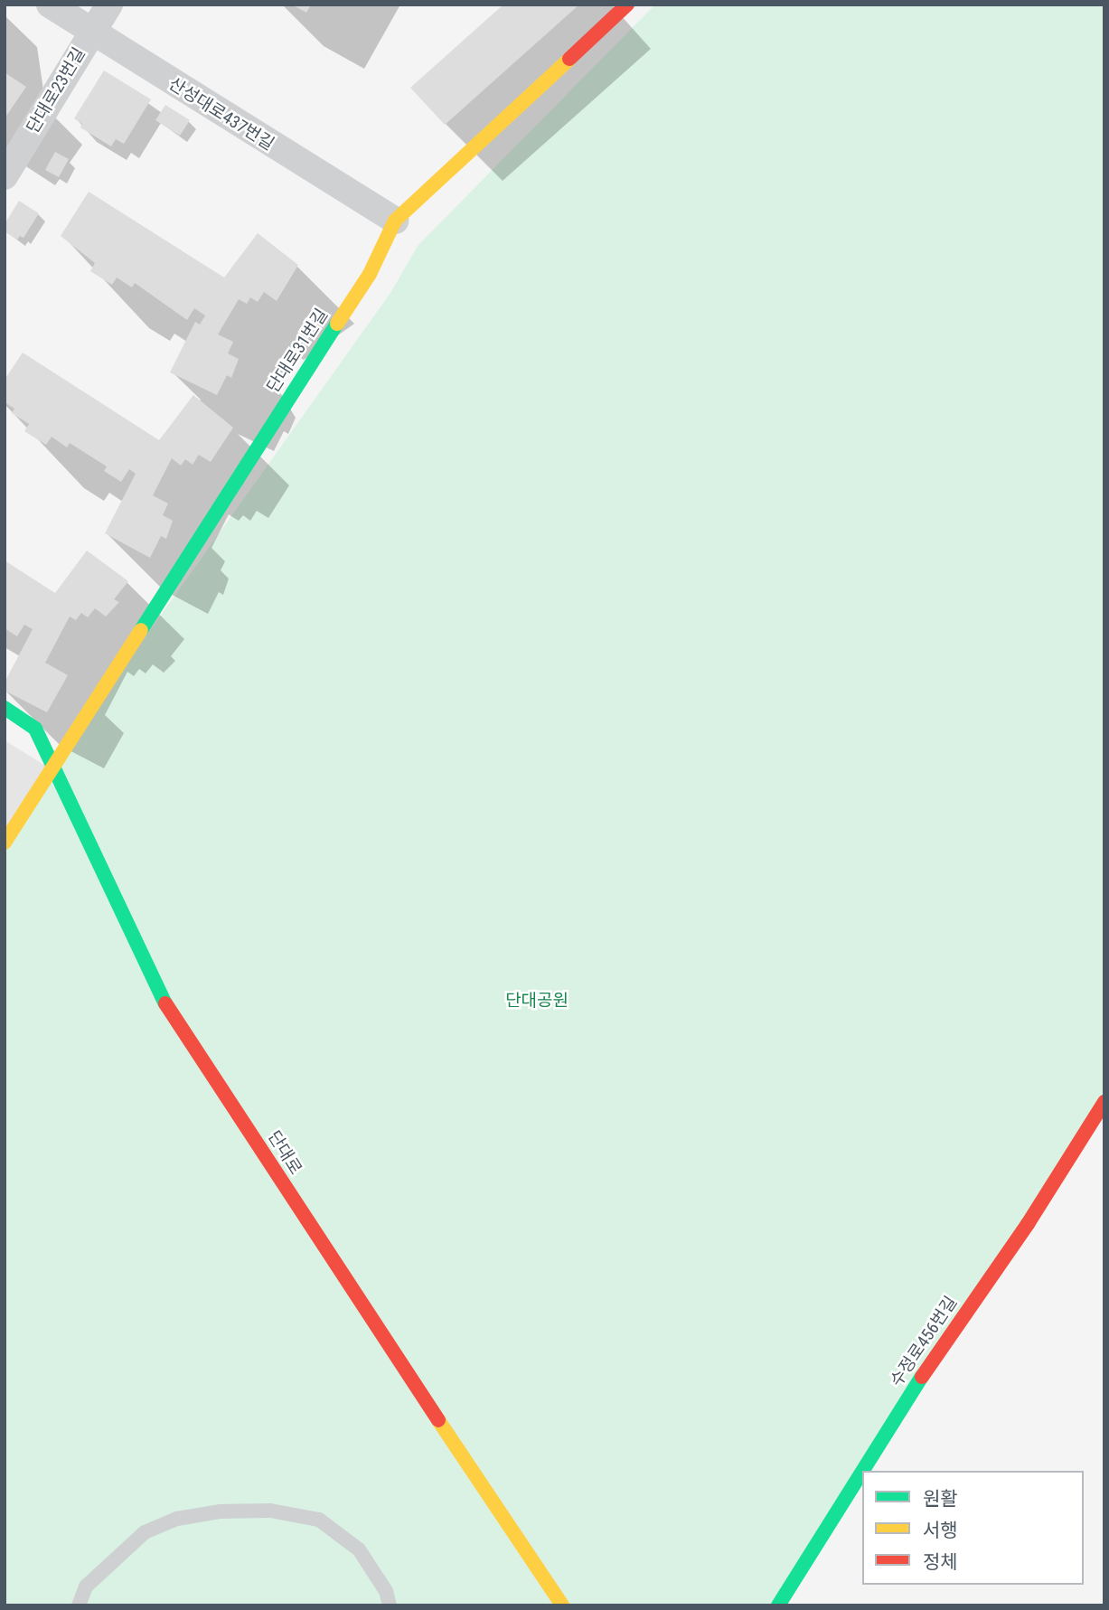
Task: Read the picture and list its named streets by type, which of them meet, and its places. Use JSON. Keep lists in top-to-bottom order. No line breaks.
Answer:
{"streets":{"street":["단대로23번길","산성대로437번길","단대로31번길","단대로","수정로456번길"]},"crossings":[["단대로23번길","산성대로437번길"],["산성대로437번길","단대로31번길"],["단대로31번길","단대로"]],"parks":["단대공원"],"legend":["원활","서행","정체"]}
